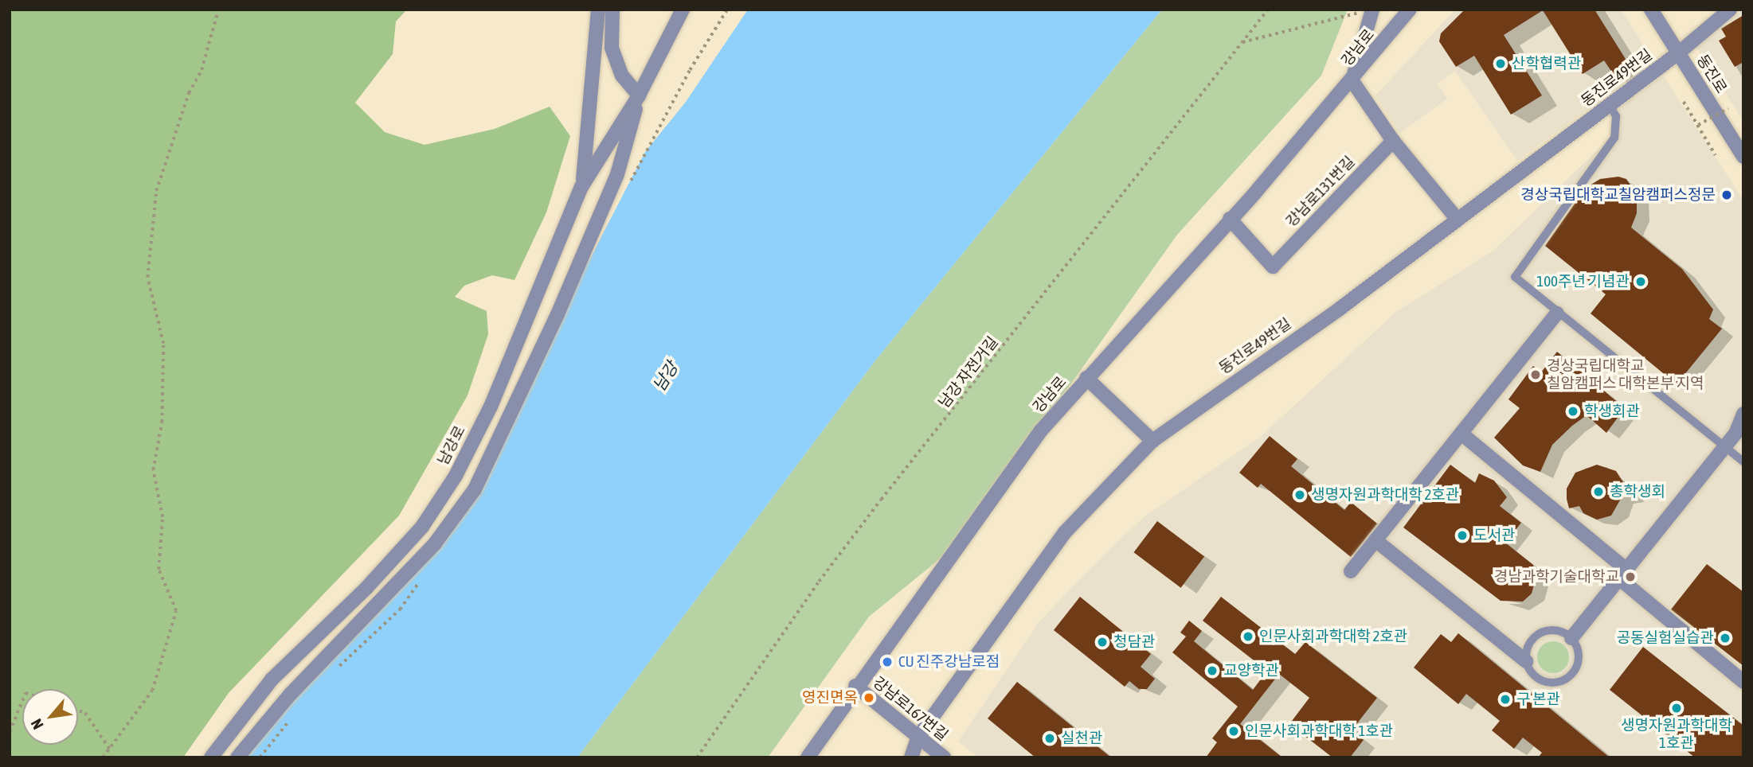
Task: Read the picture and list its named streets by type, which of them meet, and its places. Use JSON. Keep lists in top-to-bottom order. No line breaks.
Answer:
{"streets":{"street":["강남로","동진로","동진로49번길","강남로131번길","남강로","강남로167번길"],"path":["남강 자전거길"]},"crossings":[["강남로","강남로131번길"],["강남로","강남로167번길"],["동진로","동진로49번길"],["동진로49번길","강남로167번길"]],"water":["남강"],"places":["산학협력관","경상국립대학교칠암캠퍼스정문","100주년 기념관","경상국립대학교 칠암캠퍼스 대학본부 지역","학생회관","총학생회","생명자원과학대학 2호관","도서관","경남과학기술대학교","인문사회과학대학 2호관","공동실험실습관","청담관","CU 진주강남로점","교양학관","영진면옥","구 본관","생명자원과학대학 1호관","인문사회과학대학 1호관","실천관"],"north":"bottom left"}
